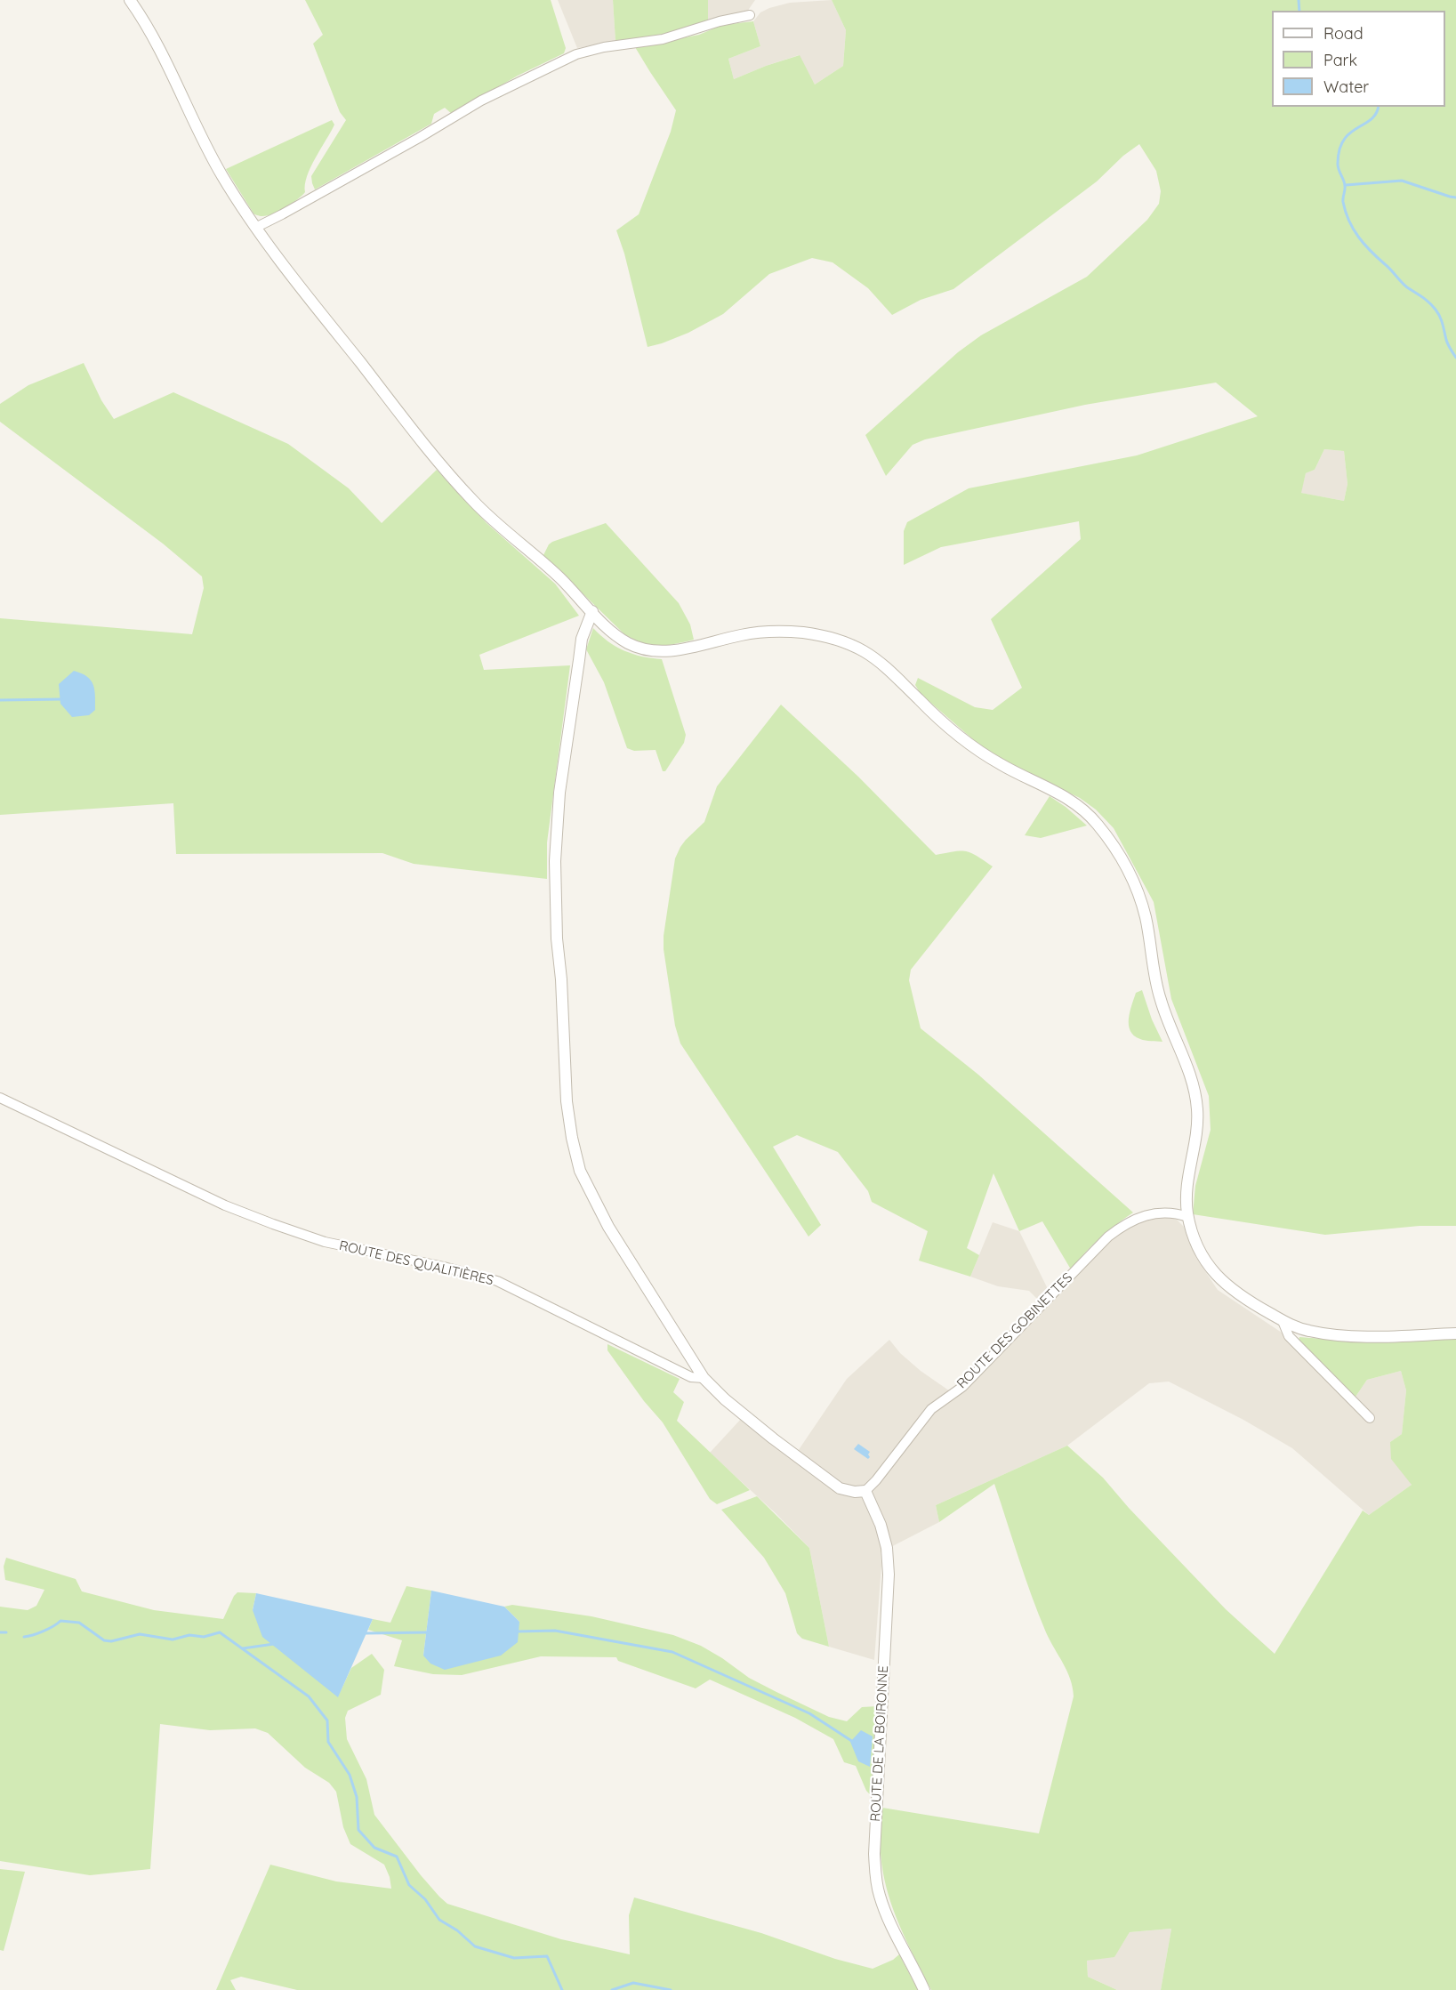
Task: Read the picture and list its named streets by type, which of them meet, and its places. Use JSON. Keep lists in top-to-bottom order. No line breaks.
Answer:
{"streets":{"street":["ROUTE DES QUALITIÈRES","ROUTE DES GOBINETTES","ROUTE DE LA BOIRONNE"]},"crossings":[["ROUTE DES QUALITIÈRES","ROUTE DES GOBINETTES"],["ROUTE DES QUALITIÈRES","ROUTE DE LA BOIRONNE"],["ROUTE DES GOBINETTES","ROUTE DE LA BOIRONNE"]],"legend":["Road","Park","Water"]}
